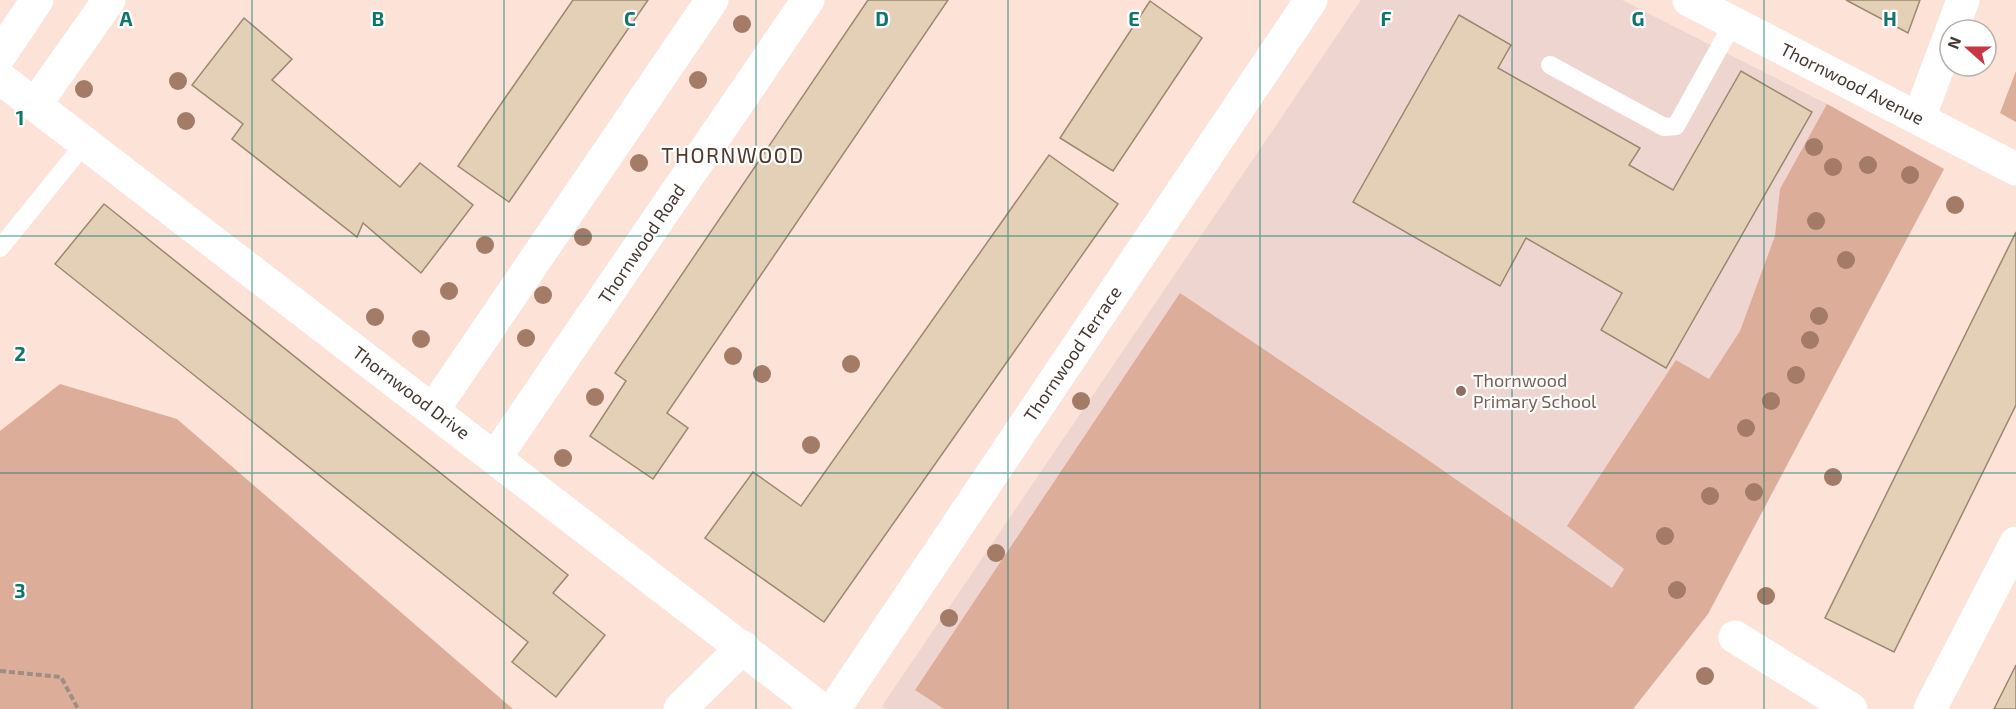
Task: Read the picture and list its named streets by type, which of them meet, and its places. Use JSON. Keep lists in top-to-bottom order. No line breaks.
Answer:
{"streets":{"street":["Thornwood Avenue","Thornwood Road","Thornwood Terrace","Thornwood Drive"]},"crossings":[["Thornwood Road","Thornwood Drive"]],"districts":["THORNWOOD"],"places":["Thornwood Primary School"],"north":"left","grid":{"columns":["A","B","C","D","E","F","G","H"],"rows":["1","2","3"]}}
